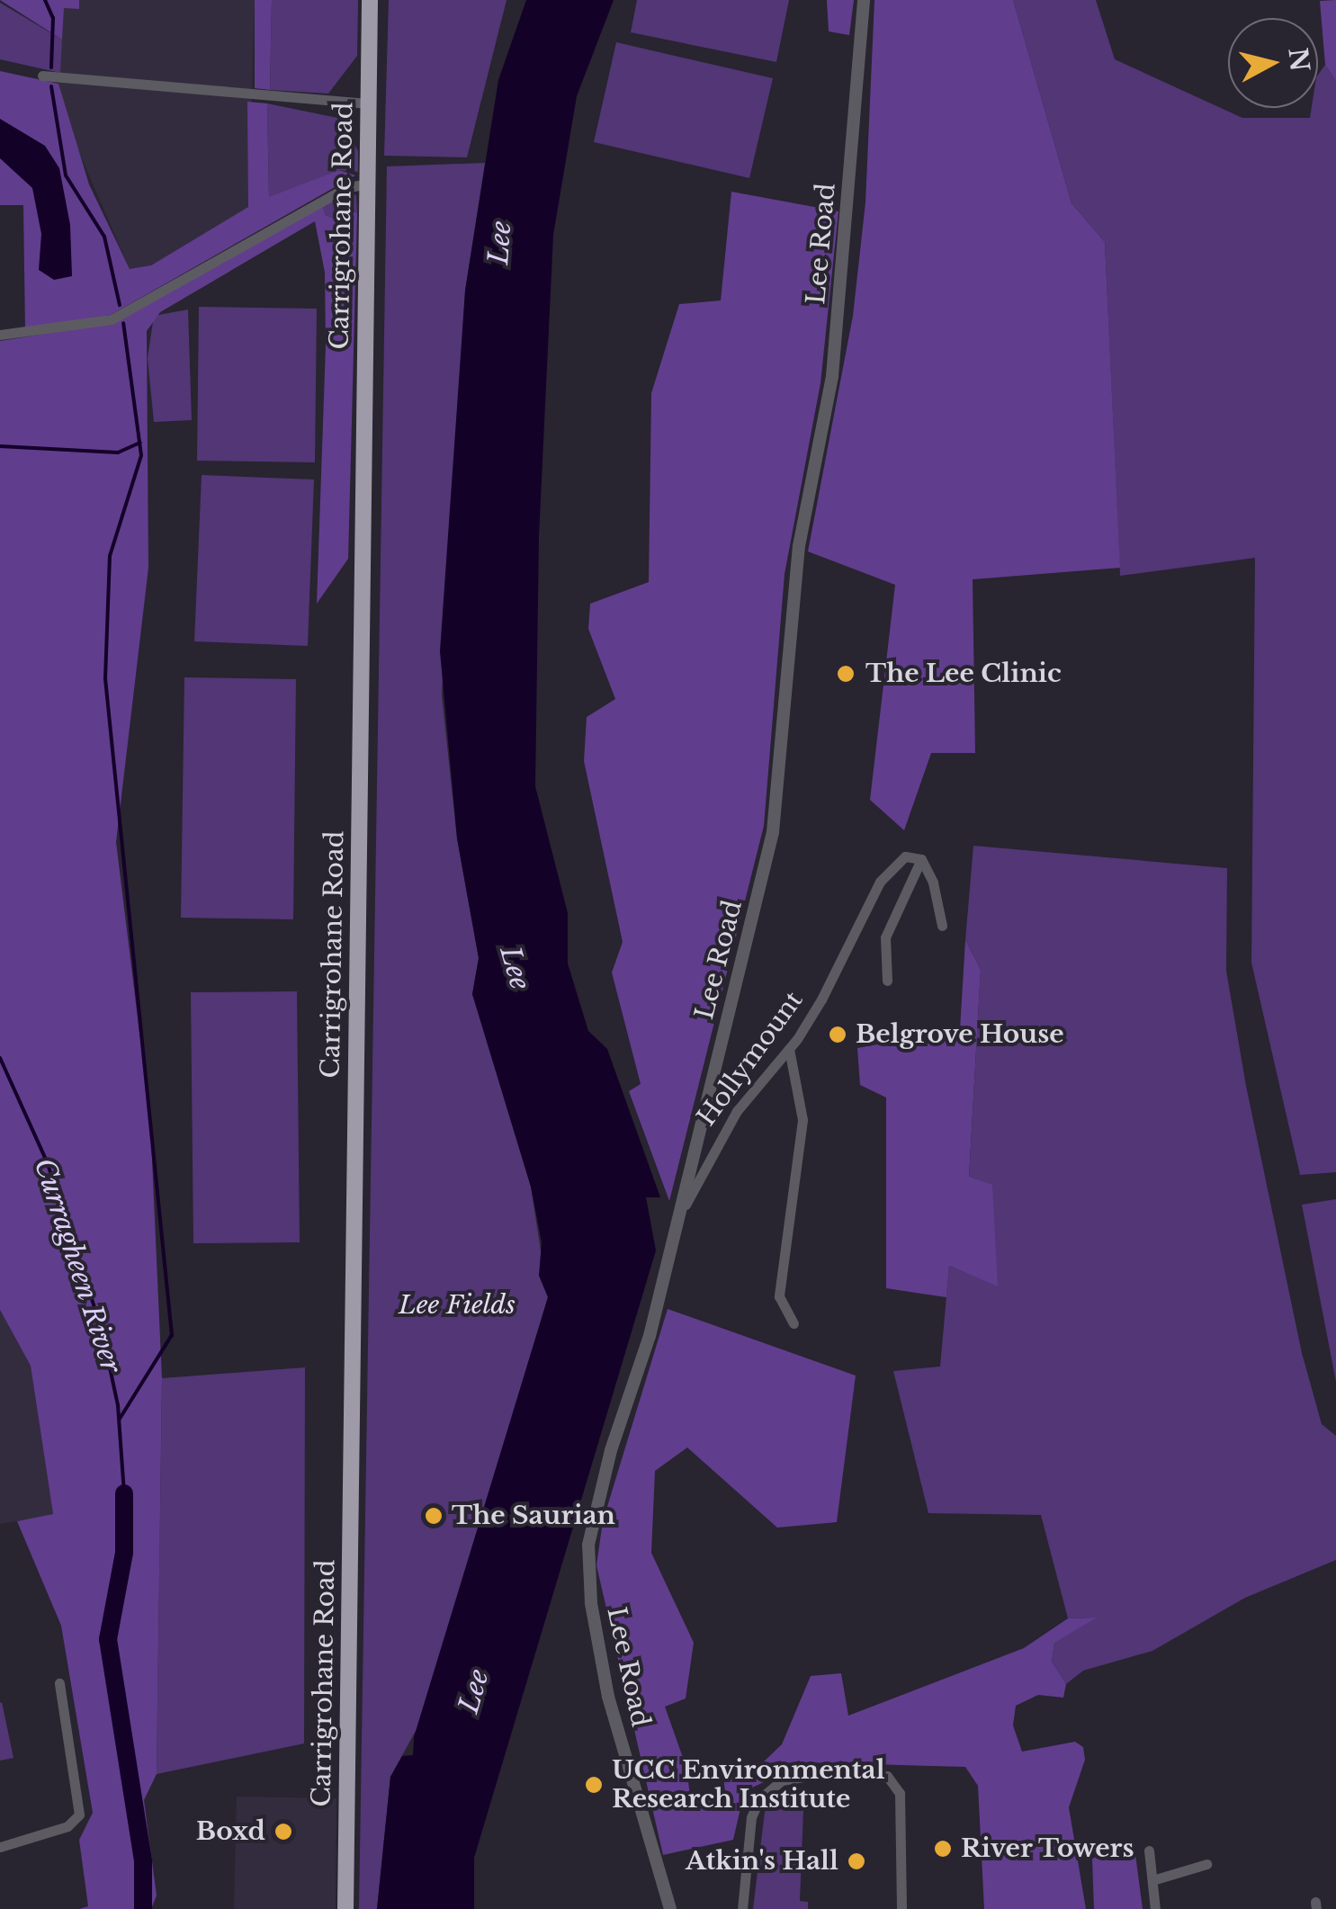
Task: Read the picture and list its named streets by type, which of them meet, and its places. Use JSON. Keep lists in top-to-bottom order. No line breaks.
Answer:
{"streets":{"highway":["Carrigrohane Road"],"street":["Lee Road","Hollymount"]},"crossings":[["Lee Road","Hollymount"]],"water":["Lee","Curragheen River"],"parks":["Lee Fields"],"places":["The Lee Clinic","Belgrove House","The Saurian","UCC Environmental Research Institute","Boxd","River Towers","Atkin's Hall"],"north":"right"}
